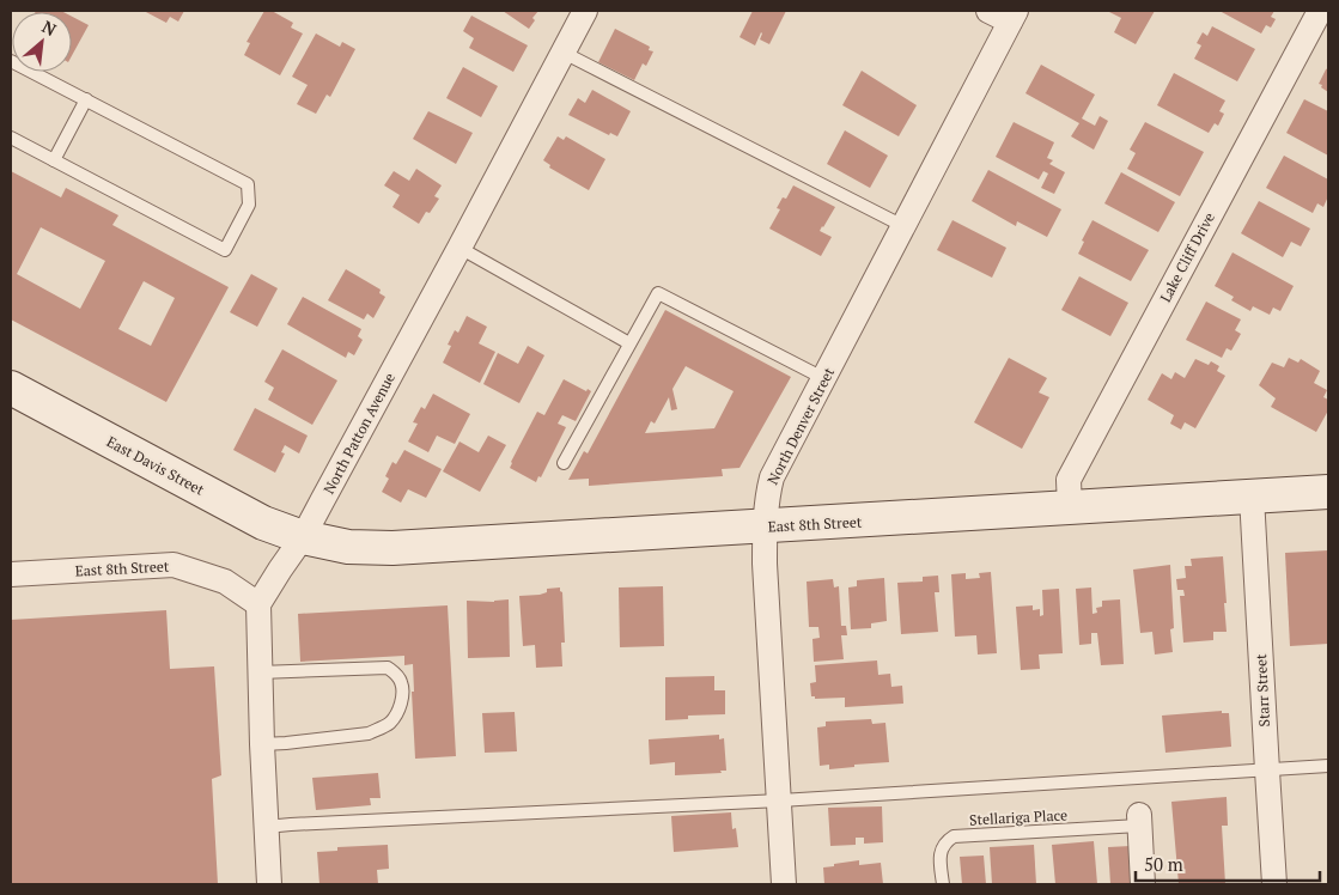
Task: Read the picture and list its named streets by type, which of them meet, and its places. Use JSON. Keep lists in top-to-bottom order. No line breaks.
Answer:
{"streets":{"main road":["East Davis Street","East 8th Street"],"street":["Lake Cliff Drive","North Denver Street","North Patton Avenue","Starr Street"],"lane":["Stellariga Place"]},"crossings":[["Lake Cliff Drive","East 8th Street"],["North Denver Street","East 8th Street"],["North Patton Avenue","East Davis Street"],["North Patton Avenue","East 8th Street"],["East Davis Street","East 8th Street"],["East 8th Street","Starr Street"]],"scale_bar":"50 m","north":"top right"}
